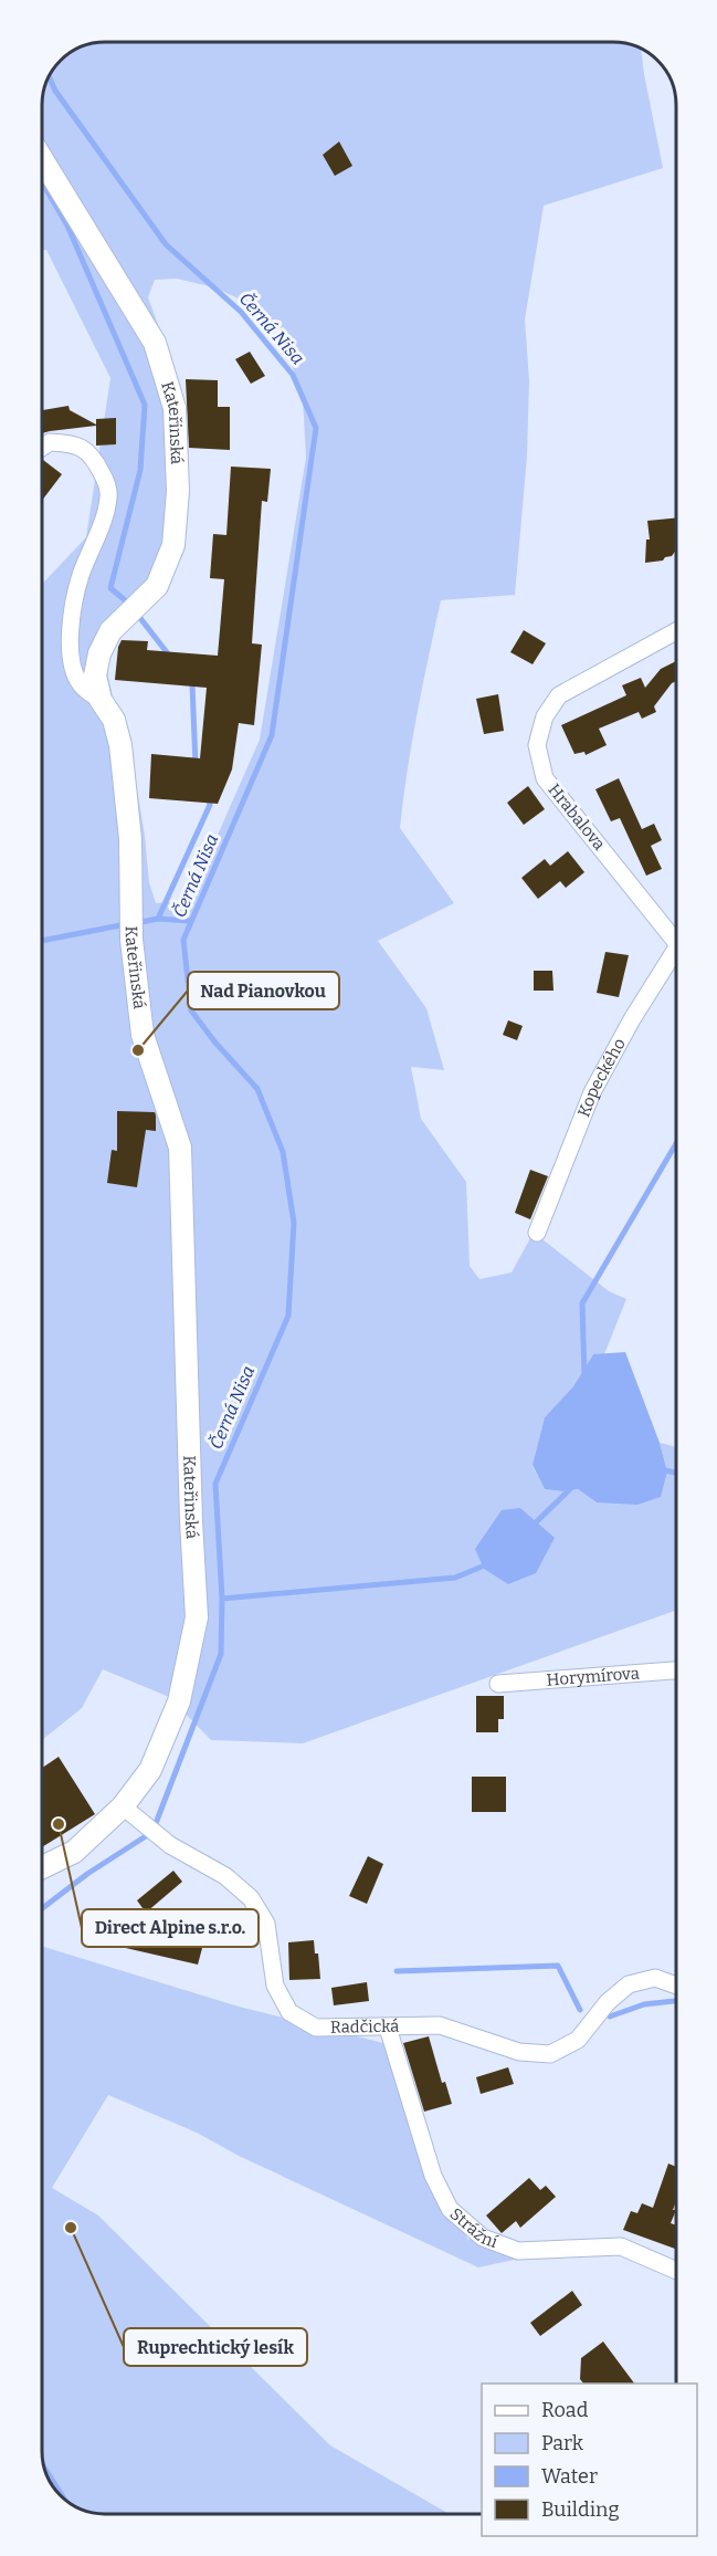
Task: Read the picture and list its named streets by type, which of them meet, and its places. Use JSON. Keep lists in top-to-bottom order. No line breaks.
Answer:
{"streets":{"street":["Kateřinská","Hrabalova","Kopeckého","Horymírova","Radčická","Strážní"]},"crossings":[["Kateřinská","Radčická"],["Radčická","Strážní"]],"water":["Černá Nisa"],"places":["Nad Pianovkou","Direct Alpine s.r.o.","Ruprechtický lesík"],"legend":["Road","Park","Water","Building"]}
